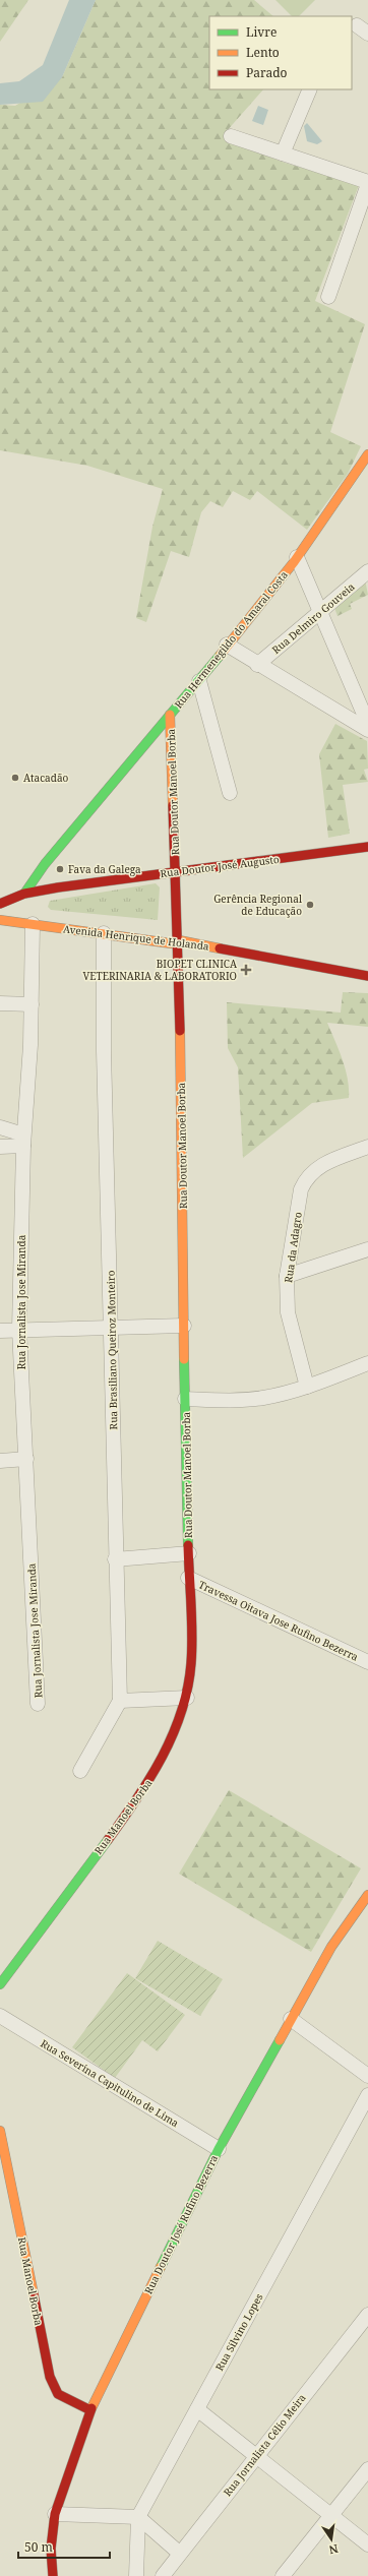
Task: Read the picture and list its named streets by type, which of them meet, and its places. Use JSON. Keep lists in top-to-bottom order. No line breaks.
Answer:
{"streets":{"street":["Rua Delmiro Gouveia","Rua Hermenegildo do Amaral Costa","Rua Doutor Manoel Borba","Rua Doutor José Augusto","Avenida Henrique de Holanda","Rua da Adagro","Rua Jornalista Jose Miranda","Rua Brasiliano Queiroz Monteiro","Travessa Oitava Jose Rufino Bezerra","Rua Manoel Borba","Rua Severina Capitulino de Lima","Rua Doutor José Rufino Bezerra","Rua Silvino Lopes","Rua Jornalista Célio Meira"]},"crossings":[["Rua Hermenegildo do Amaral Costa","Rua Doutor Manoel Borba"],["Rua Hermenegildo do Amaral Costa","Rua Doutor José Augusto"],["Rua Doutor Manoel Borba","Rua Doutor José Augusto"],["Rua Doutor Manoel Borba","Avenida Henrique de Holanda"],["Rua Doutor Manoel Borba","Travessa Oitava Jose Rufino Bezerra"],["Rua Doutor Manoel Borba","Rua Manoel Borba"],["Avenida Henrique de Holanda","Rua Jornalista Jose Miranda"],["Avenida Henrique de Holanda","Rua Brasiliano Queiroz Monteiro"],["Travessa Oitava Jose Rufino Bezerra","Rua Manoel Borba"],["Rua Manoel Borba","Rua Doutor José Rufino Bezerra"],["Rua Severina Capitulino de Lima","Rua Doutor José Rufino Bezerra"]],"places":{"other":["Atacadão","Fava da Galega","Gerência Regional de Educação"],"health":["BIOPET CLINICA VETERINARIA & LABORATORIO"]},"legend":["Livre","Lento","Parado"],"scale_bar":"50 m","north":"bottom"}
